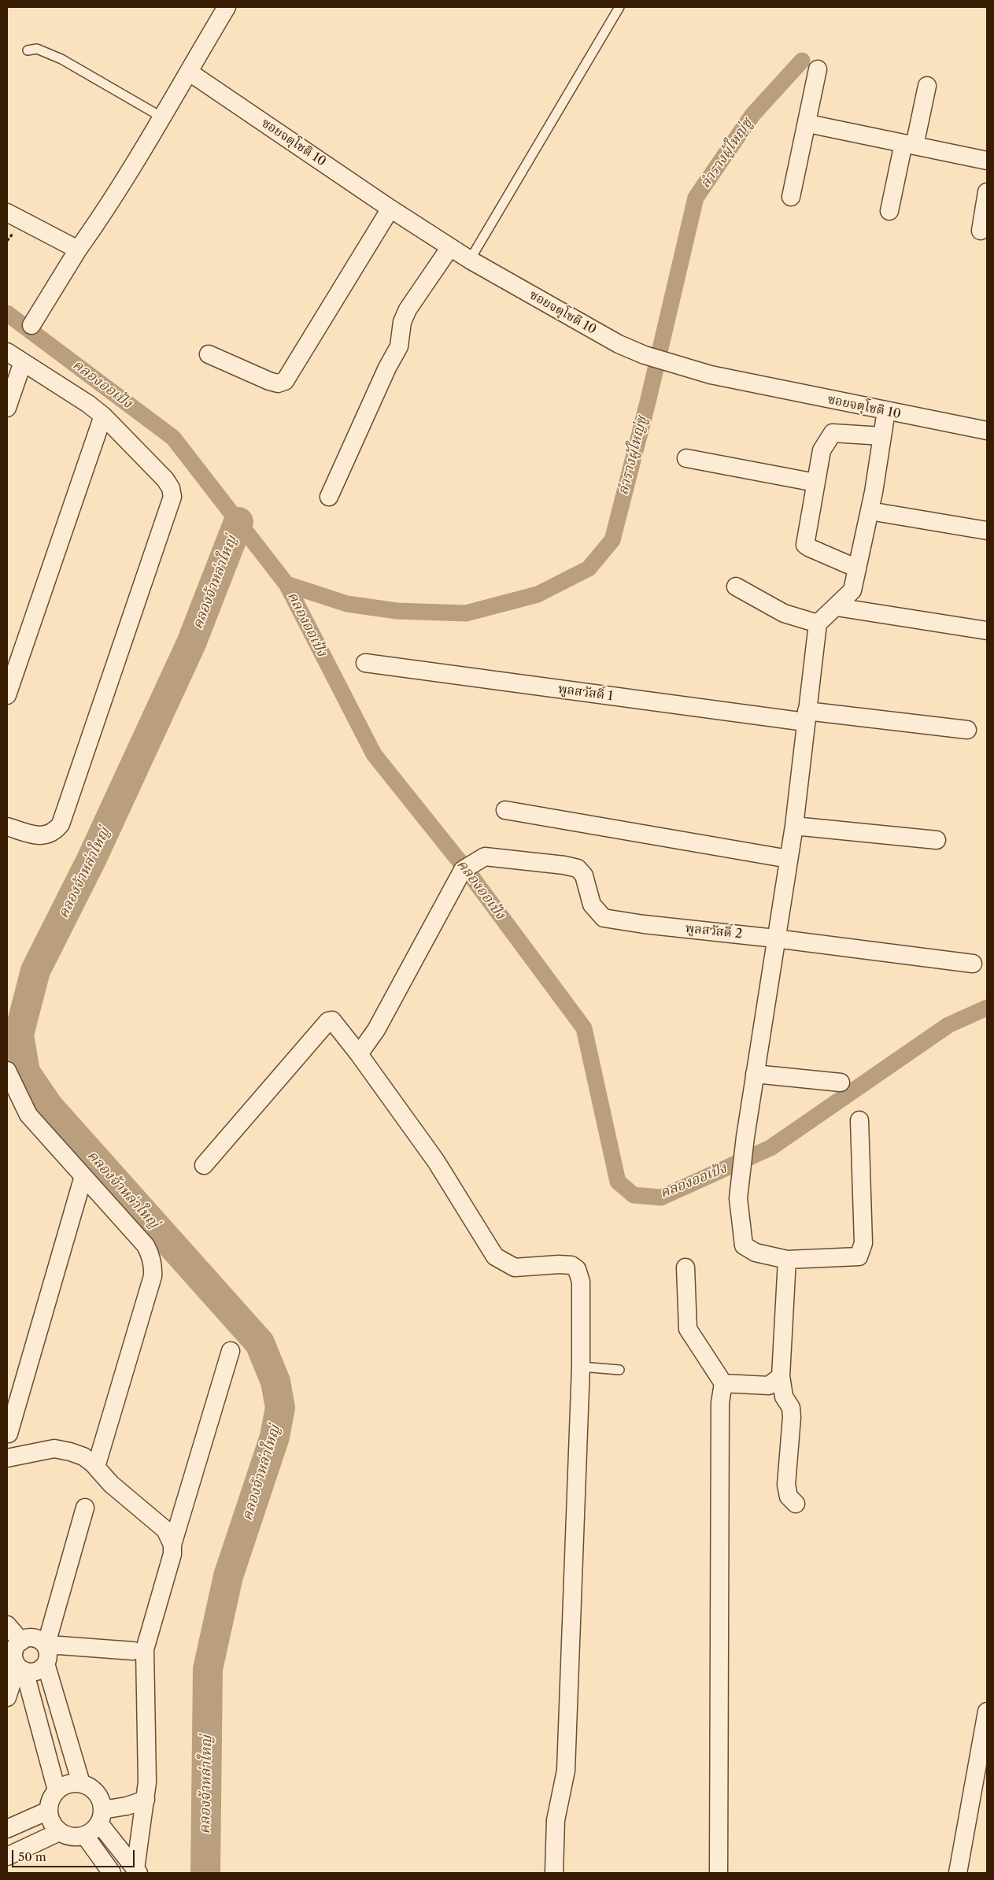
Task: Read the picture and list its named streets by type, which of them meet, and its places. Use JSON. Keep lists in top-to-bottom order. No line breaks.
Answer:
{"streets":{"street":["ซอยจตุโชติ 10","พูลสวัสดิ์ 1","พูลสวัสดิ์ 2"]},"water":["ลำรางผู้ใหญ่ชู","คลองออเป้ง","คลองจ้าหล่าใหญ่"],"scale_bar":"50 m"}
